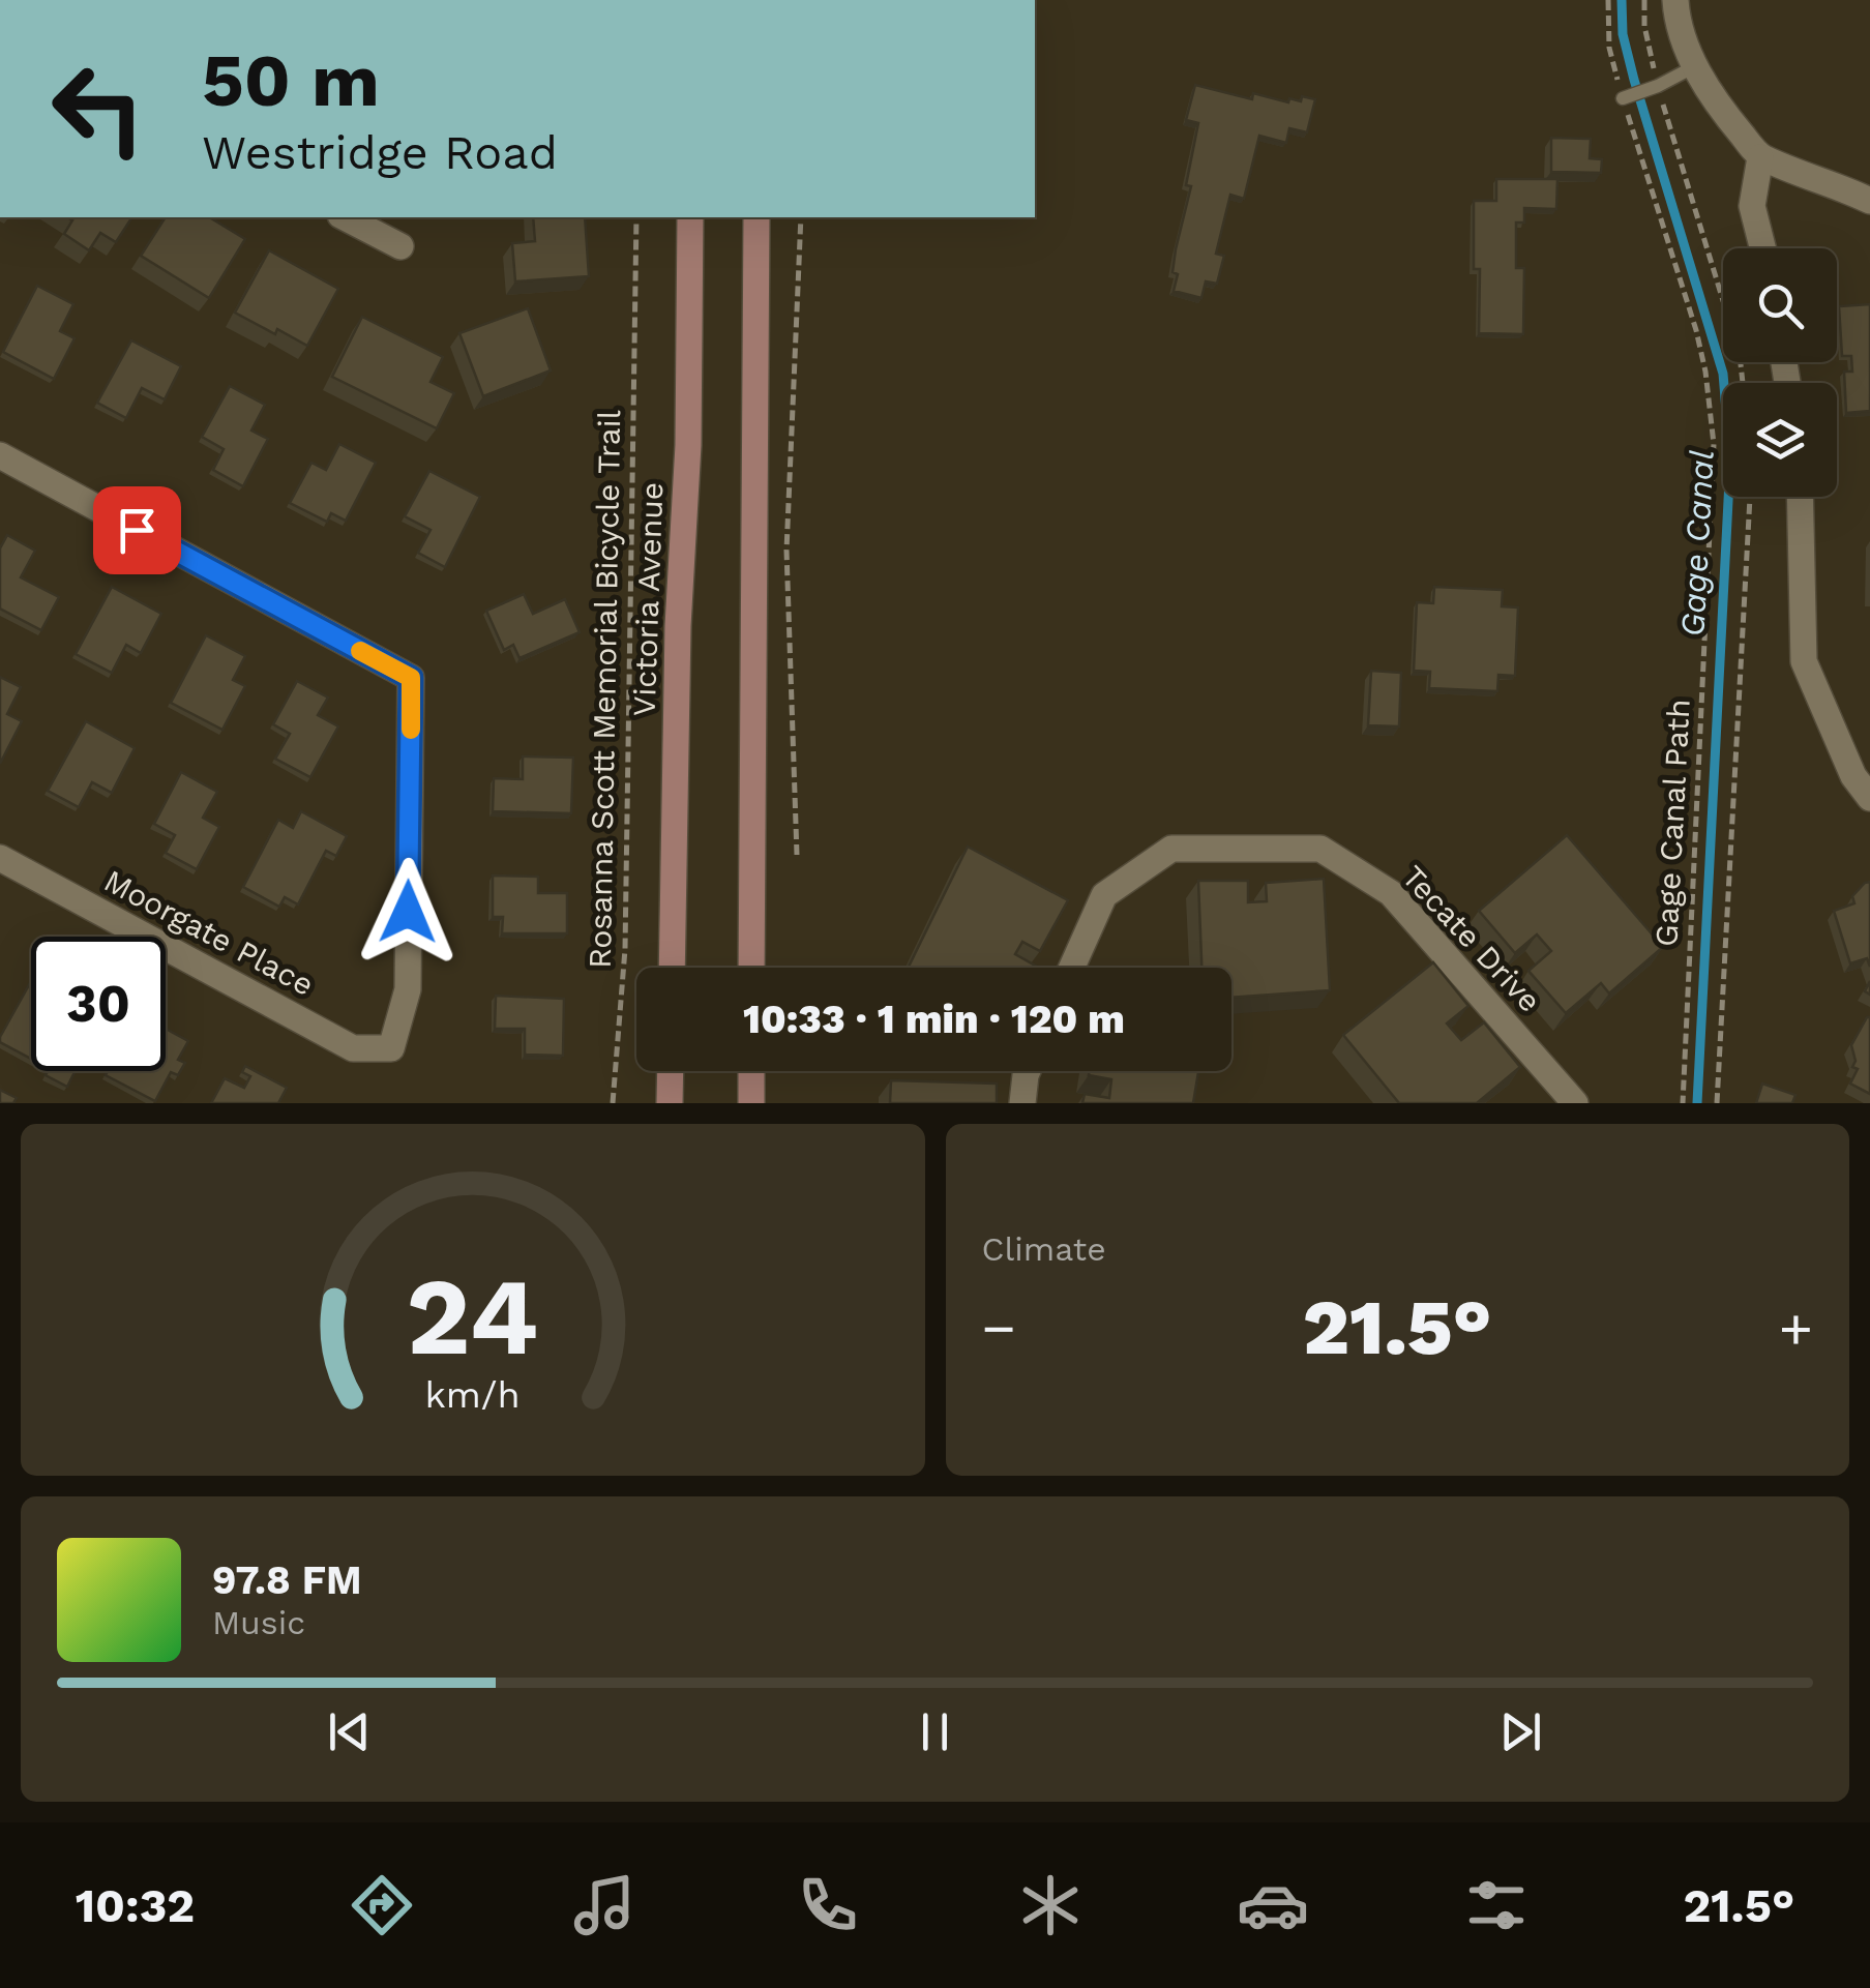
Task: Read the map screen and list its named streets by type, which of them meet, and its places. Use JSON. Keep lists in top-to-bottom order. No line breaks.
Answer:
{"streets":{"main road":["Victoria Avenue"],"street":["Moorgate Place","Tecate Drive"],"path":["Rosanna Scott Memorial Bicycle Trail","Gage Canal Path"]},"water":["Gage Canal"],"page":{"turn":["50 m","Westridge Road"],"limit":"30","trip":"10:33 · 1 min · 120 m","tile":"Climate","heat":["−","21.5°","+"],"song":["97.8 FM","Music"],"tabs":["10:32","21.5°"],"gauge":["24","km/h"]}}
